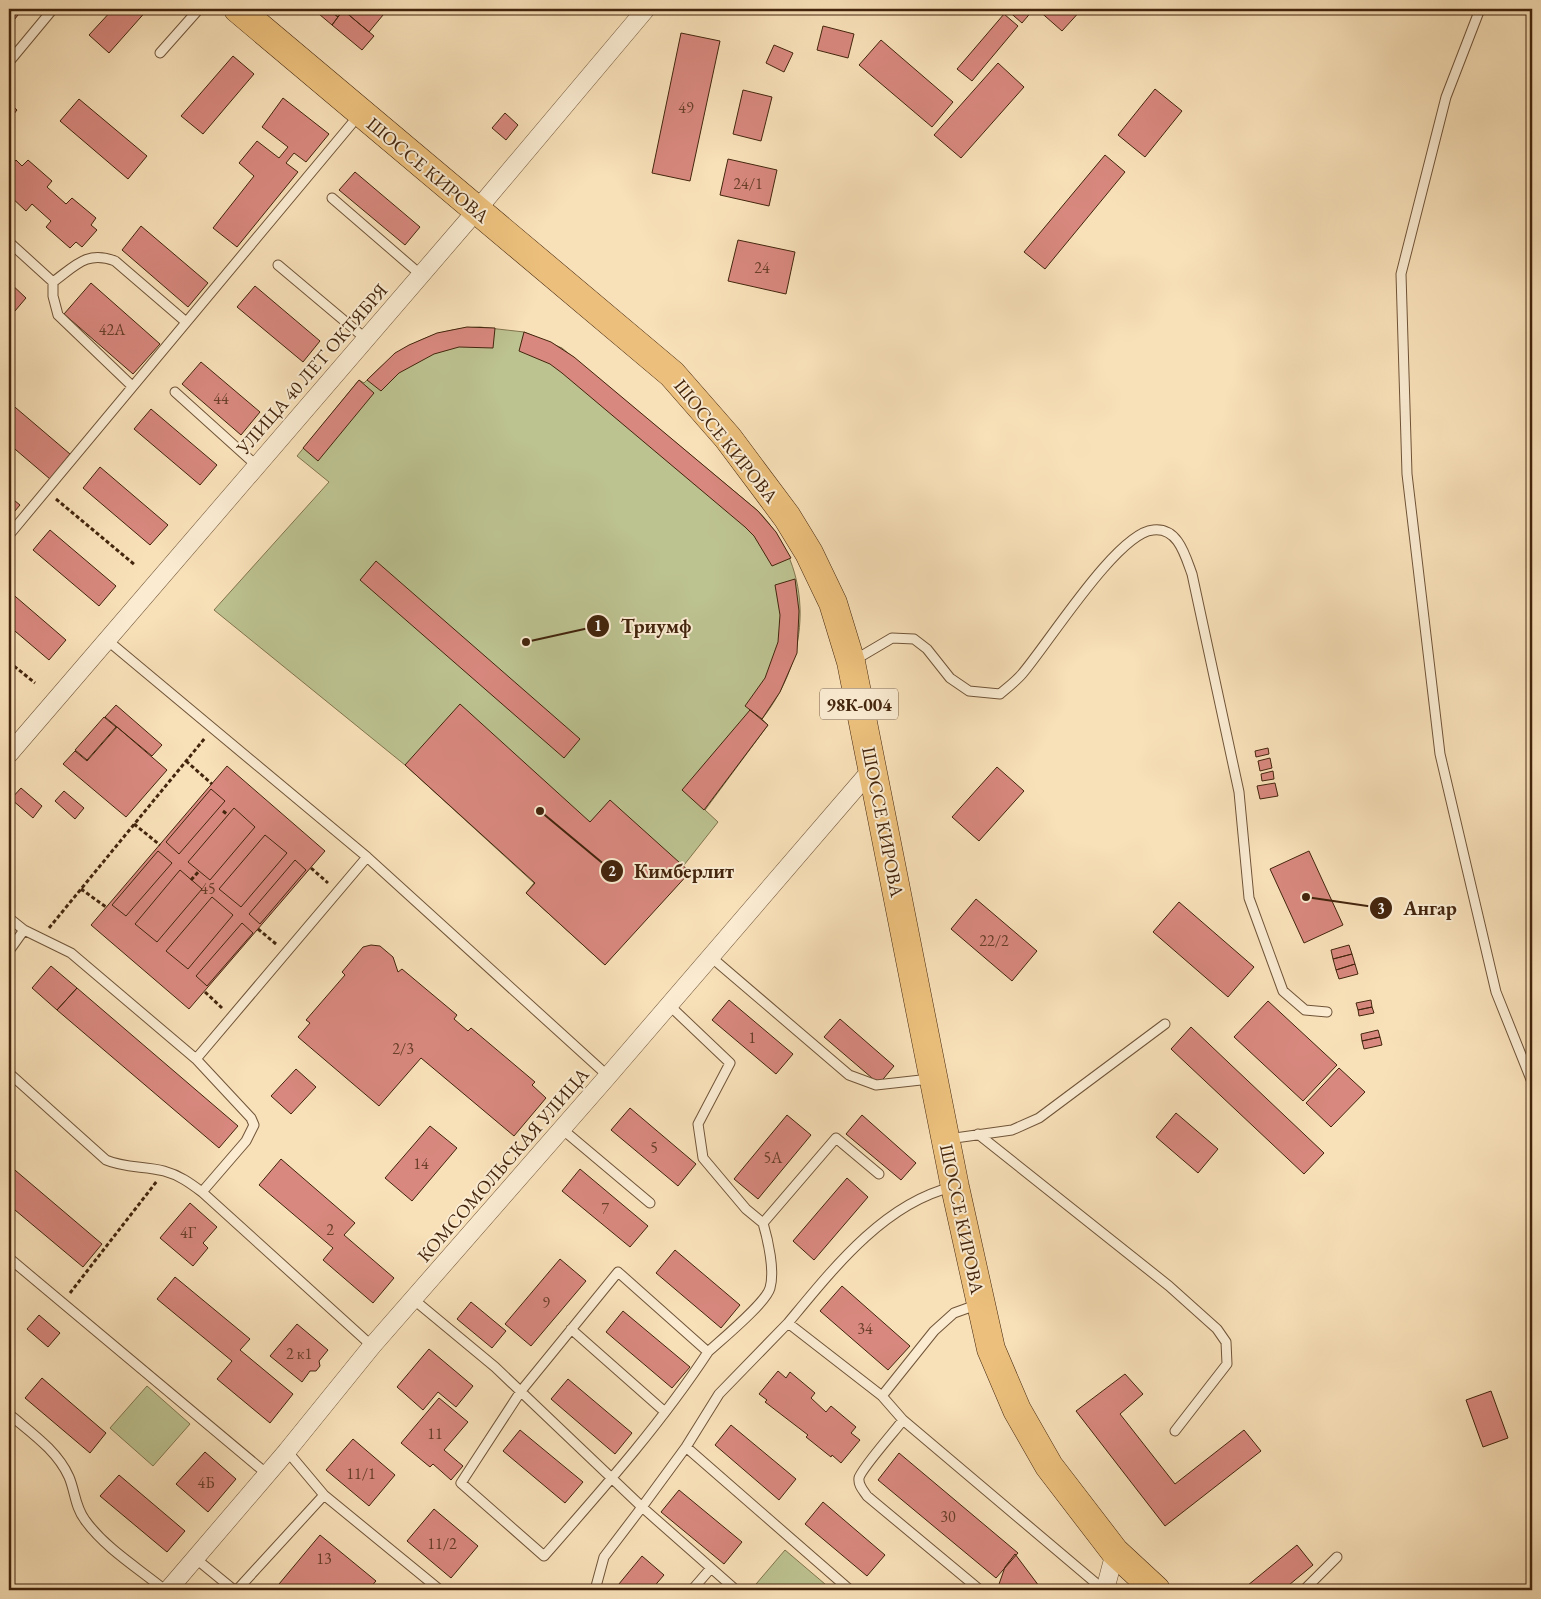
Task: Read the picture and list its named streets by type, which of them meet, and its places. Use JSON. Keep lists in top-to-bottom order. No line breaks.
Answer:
{"streets":{"main road":["ШОССЕ КИРОВА","98К-004"],"street":["УЛИЦА 40 ЛЕТ ОКТЯБРЯ","КОМСОМОЛЬСКАЯ УЛИЦА"]},"crossings":[["ШОССЕ КИРОВА","УЛИЦА 40 ЛЕТ ОКТЯБРЯ"],["ШОССЕ КИРОВА","КОМСОМОЛЬСКАЯ УЛИЦА"]],"places":["Триумф","Кимберлит","Ангар"],"house_numbers":["49","24/1","24","42А","44","45","22/2","1","2/3","5","5А","14","7","2","4Г","9","34","2 к1","11","11/1","4Б","30","11/2","13"]}
